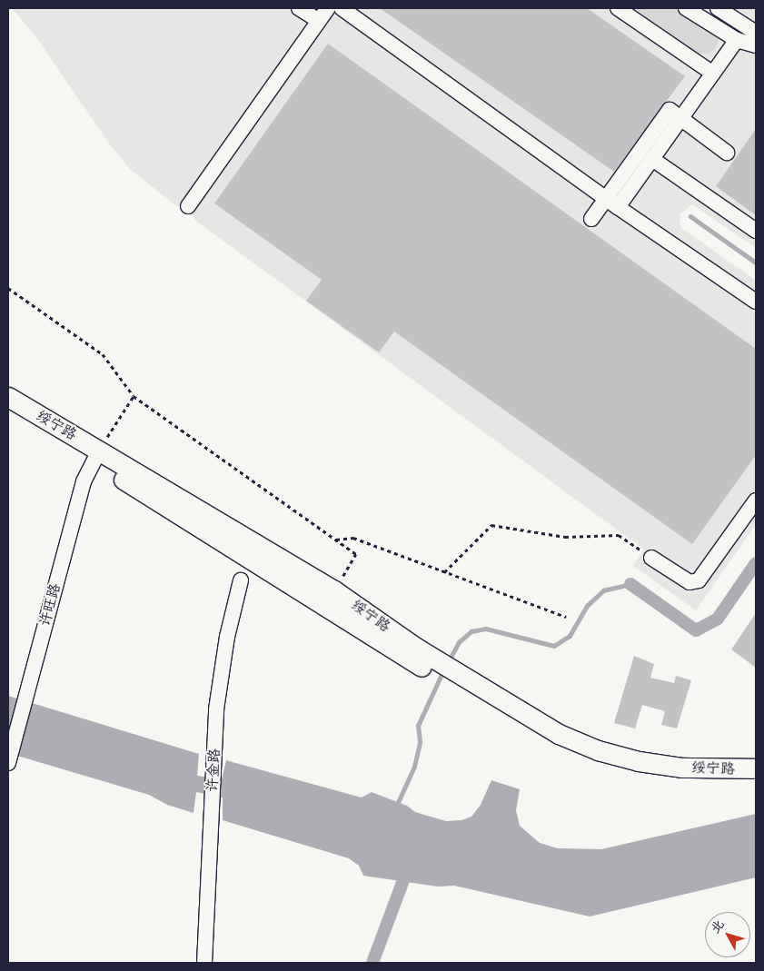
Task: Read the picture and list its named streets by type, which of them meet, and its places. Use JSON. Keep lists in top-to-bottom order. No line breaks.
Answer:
{"streets":{"main road":["绥宁路"],"street":["许旺路","许金路"]},"crossings":[["绥宁路","许旺路"]],"north":"top left"}
